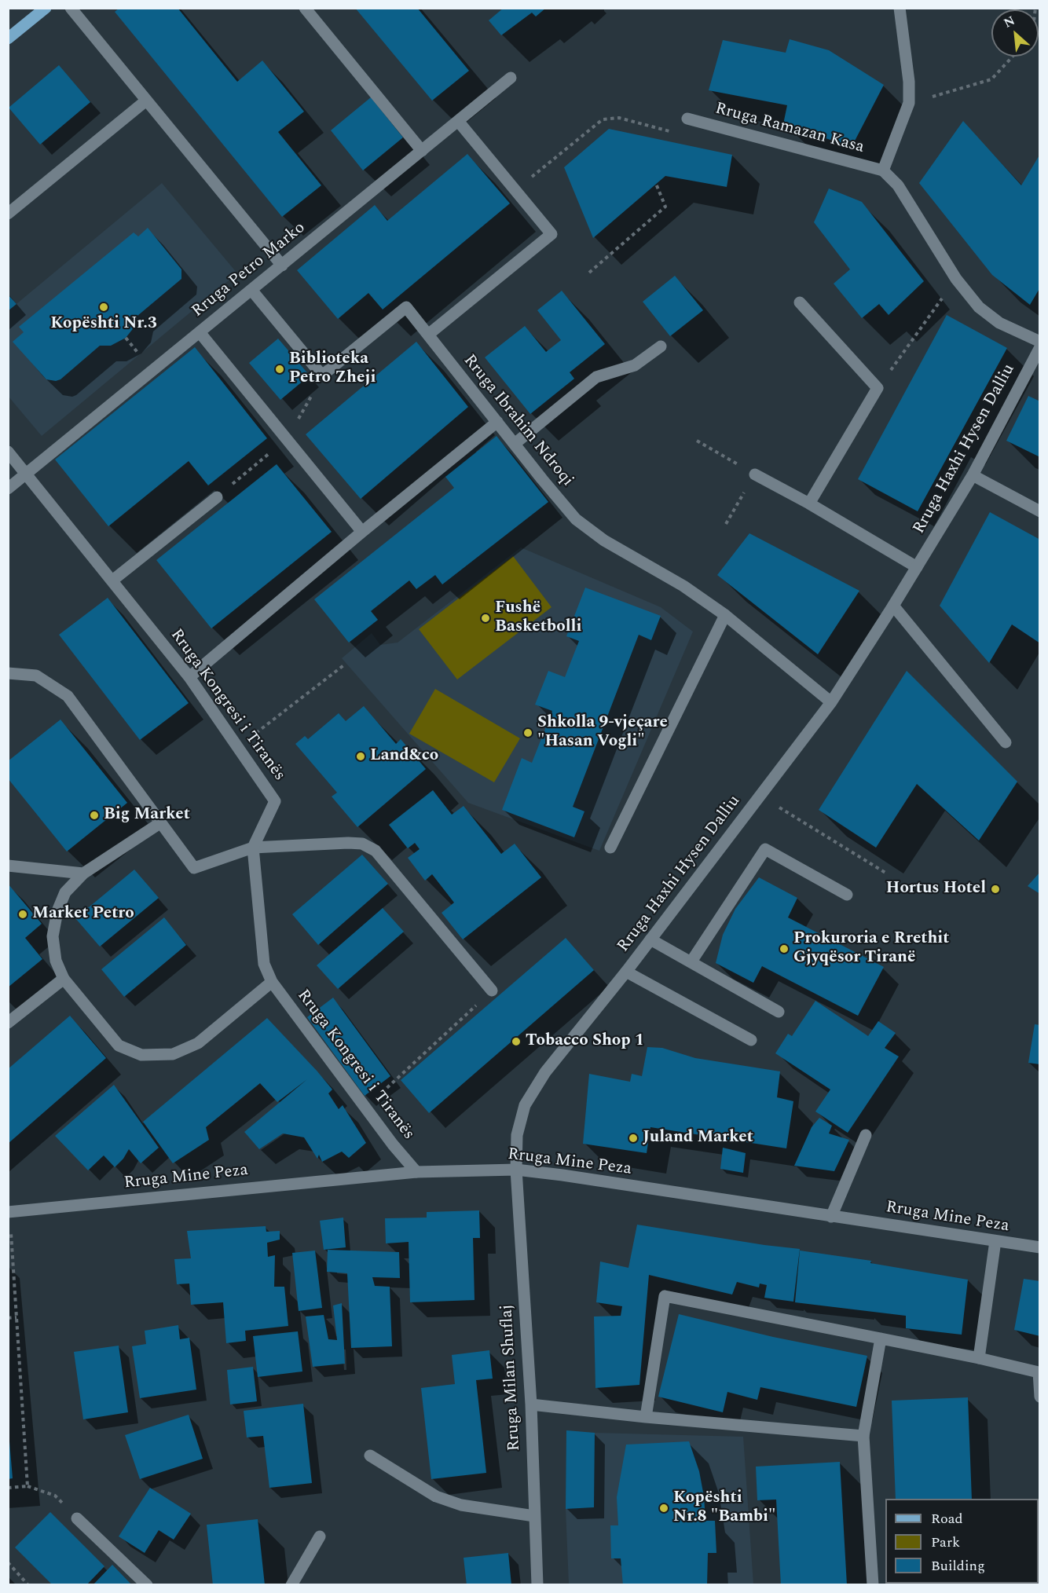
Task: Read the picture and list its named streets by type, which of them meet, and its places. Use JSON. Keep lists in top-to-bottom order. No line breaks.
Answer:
{"streets":{"street":["Rruga Ramazan Kasa","Rruga Petro Marko","Rruga Ibrahim Ndroqi","Rruga Haxhi Hysen Dalliu","Rruga Kongresi i Tiranës","Rruga Mine Peza","Rruga Milan Shuflaj"]},"crossings":[["Rruga Petro Marko","Rruga Kongresi i Tiranës"],["Rruga Ibrahim Ndroqi","Rruga Haxhi Hysen Dalliu"],["Rruga Haxhi Hysen Dalliu","Rruga Mine Peza"],["Rruga Haxhi Hysen Dalliu","Rruga Milan Shuflaj"],["Rruga Kongresi i Tiranës","Rruga Mine Peza"],["Rruga Mine Peza","Rruga Milan Shuflaj"]],"places":["Kopështi Nr.3","Biblioteka Petro Zheji","Fushë Basketbolli","Shkolla 9-vjeçare \"Hasan Vogli\"","Land&co","Big Market","Hortus Hotel","Market Petro","Prokuroria e Rrethit Gjyqësor Tiranë","Tobacco Shop 1","Juland Market","Kopështi Nr.8 \"Bambi\""],"legend":["Road","Park","Building"],"north":"top left"}
